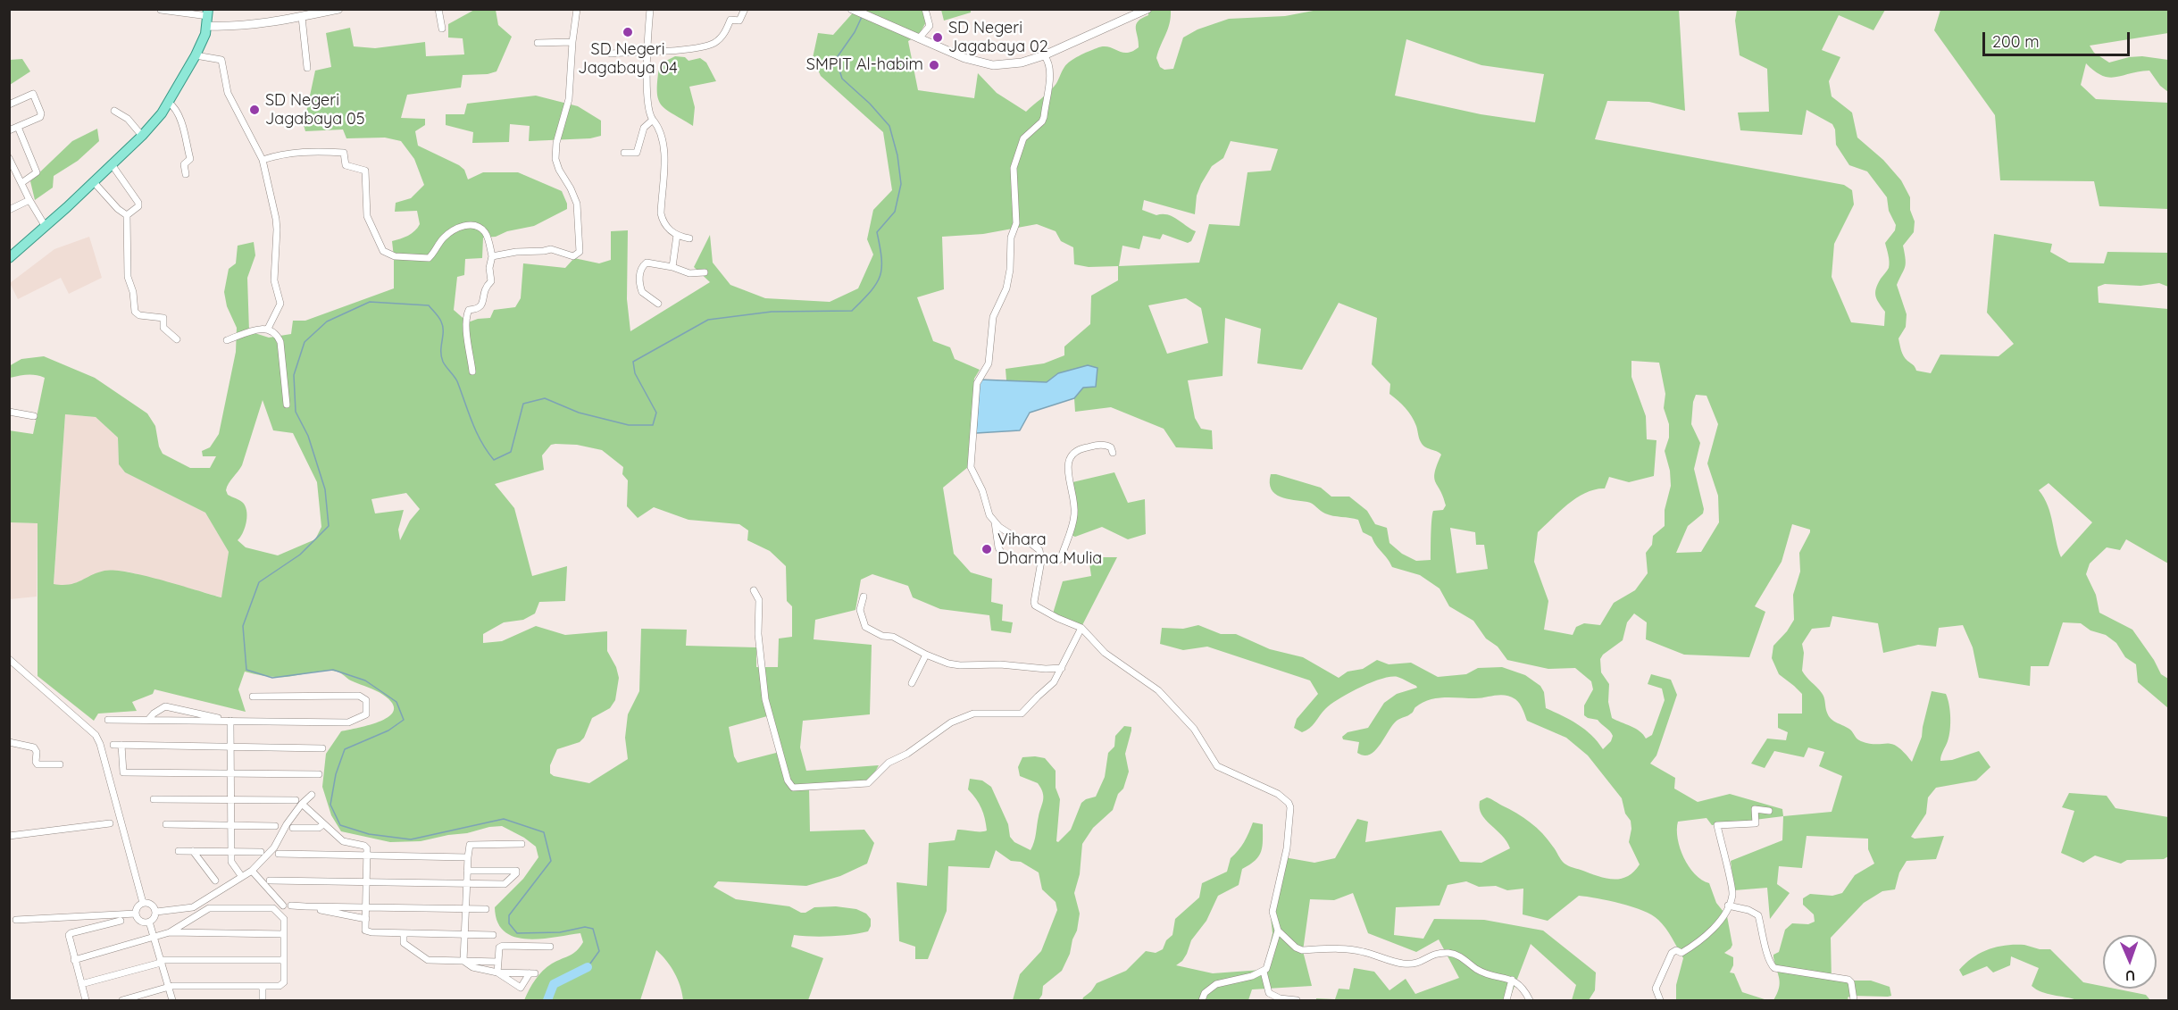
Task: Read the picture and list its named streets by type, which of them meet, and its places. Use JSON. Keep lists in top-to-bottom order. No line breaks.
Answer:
{"places":["SD Negeri Jagabaya 04","SD Negeri Jagabaya 02","SMPIT Al-habim","SD Negeri Jagabaya 05","Vihara Dharma Mulia"],"scale_bar":"200 m","north":"bottom"}
